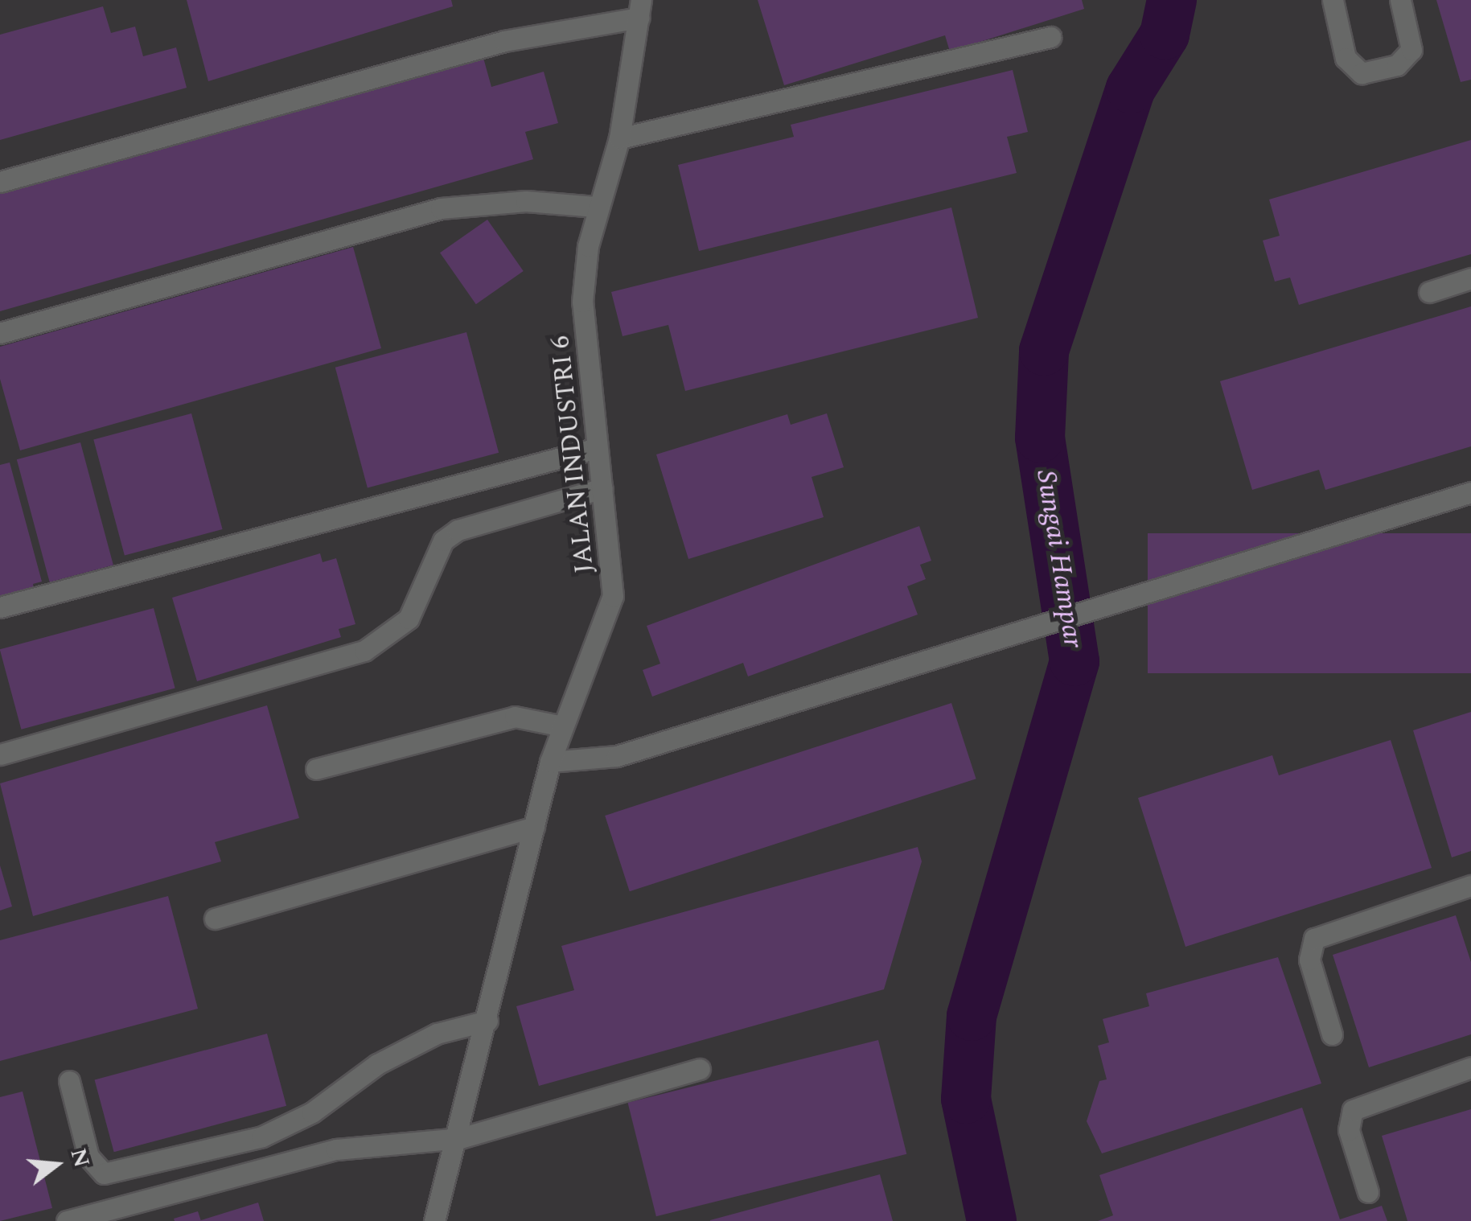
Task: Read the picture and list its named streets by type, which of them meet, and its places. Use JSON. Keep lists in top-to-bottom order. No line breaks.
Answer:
{"streets":{"street":["JALAN INDUSTRI 6"]},"water":["Sungai Hampar"],"north":"right"}
